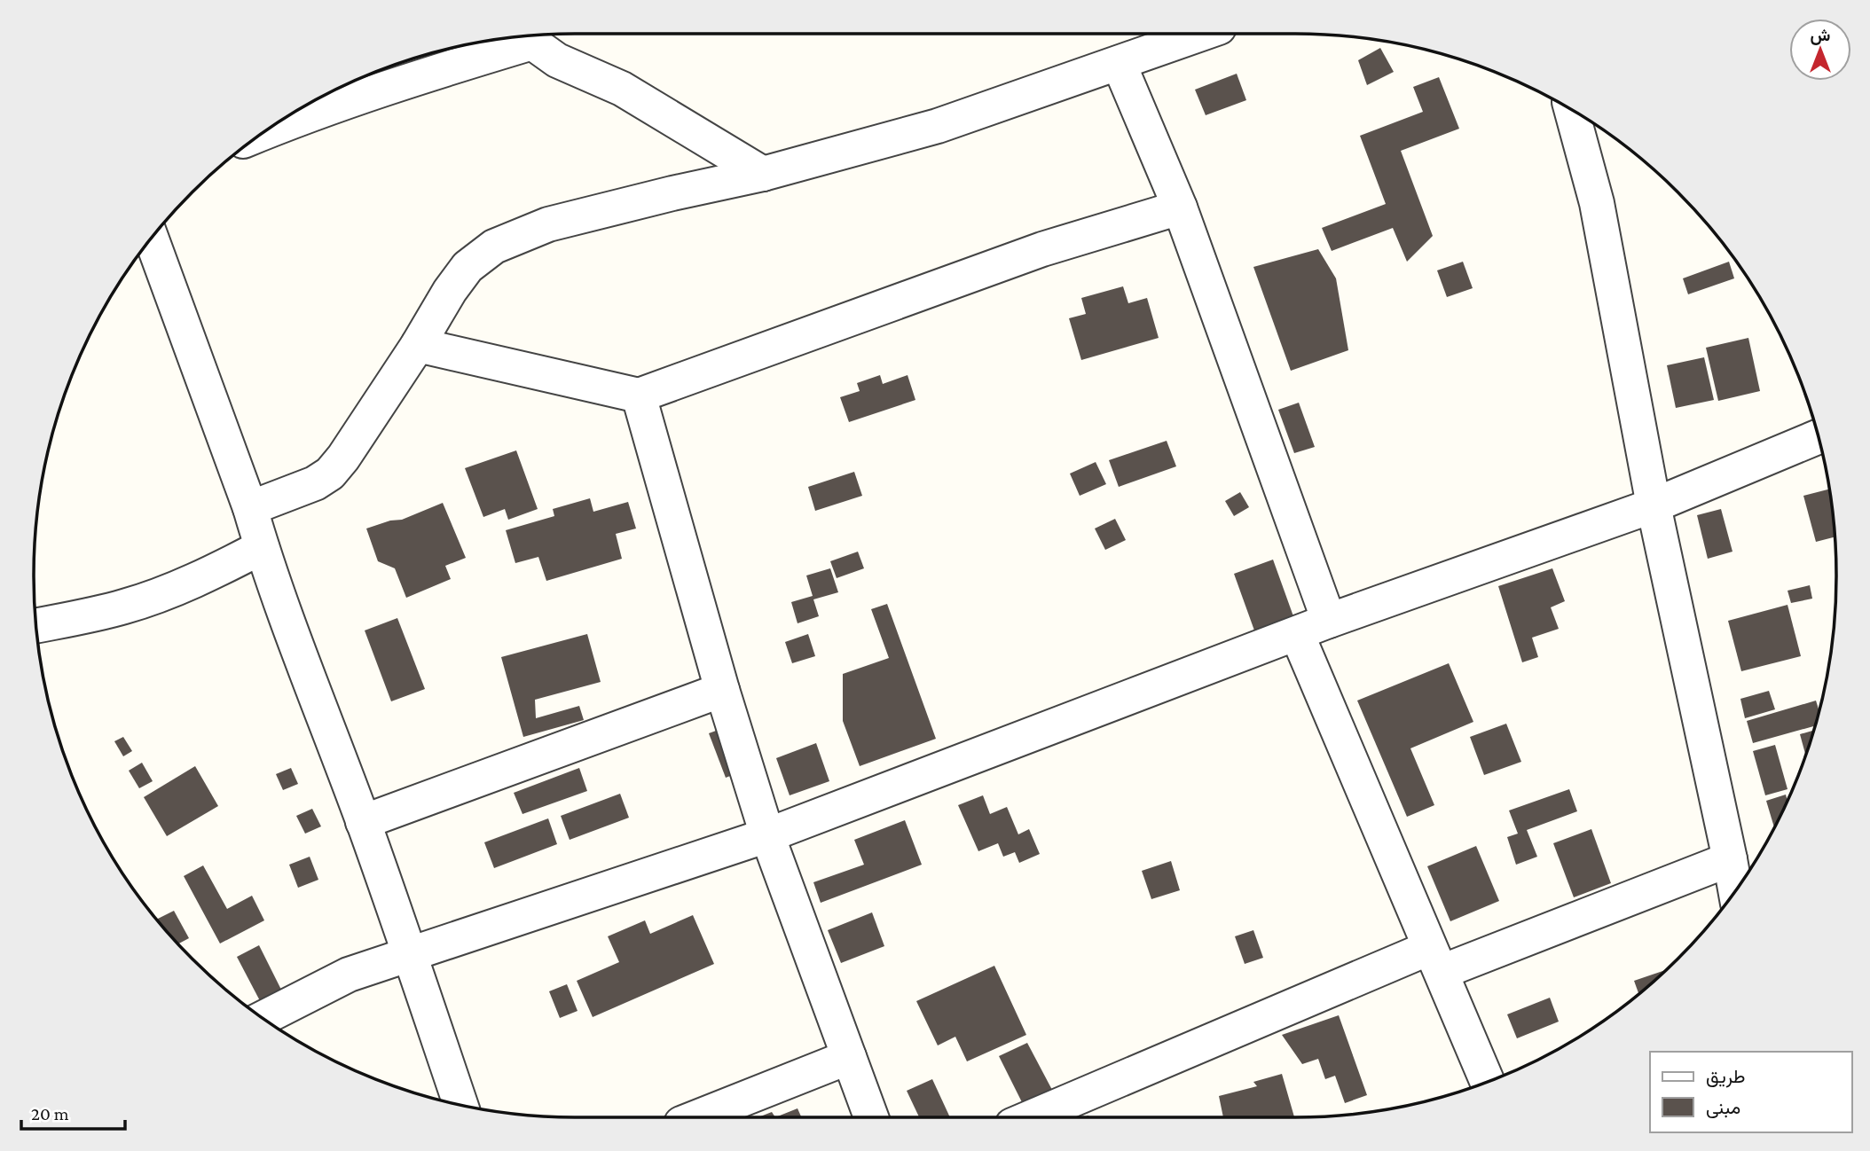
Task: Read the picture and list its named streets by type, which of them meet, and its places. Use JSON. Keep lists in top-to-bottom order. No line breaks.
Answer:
{"legend":["طريق","مبنى"],"scale_bar":"20 m","north":"top"}
